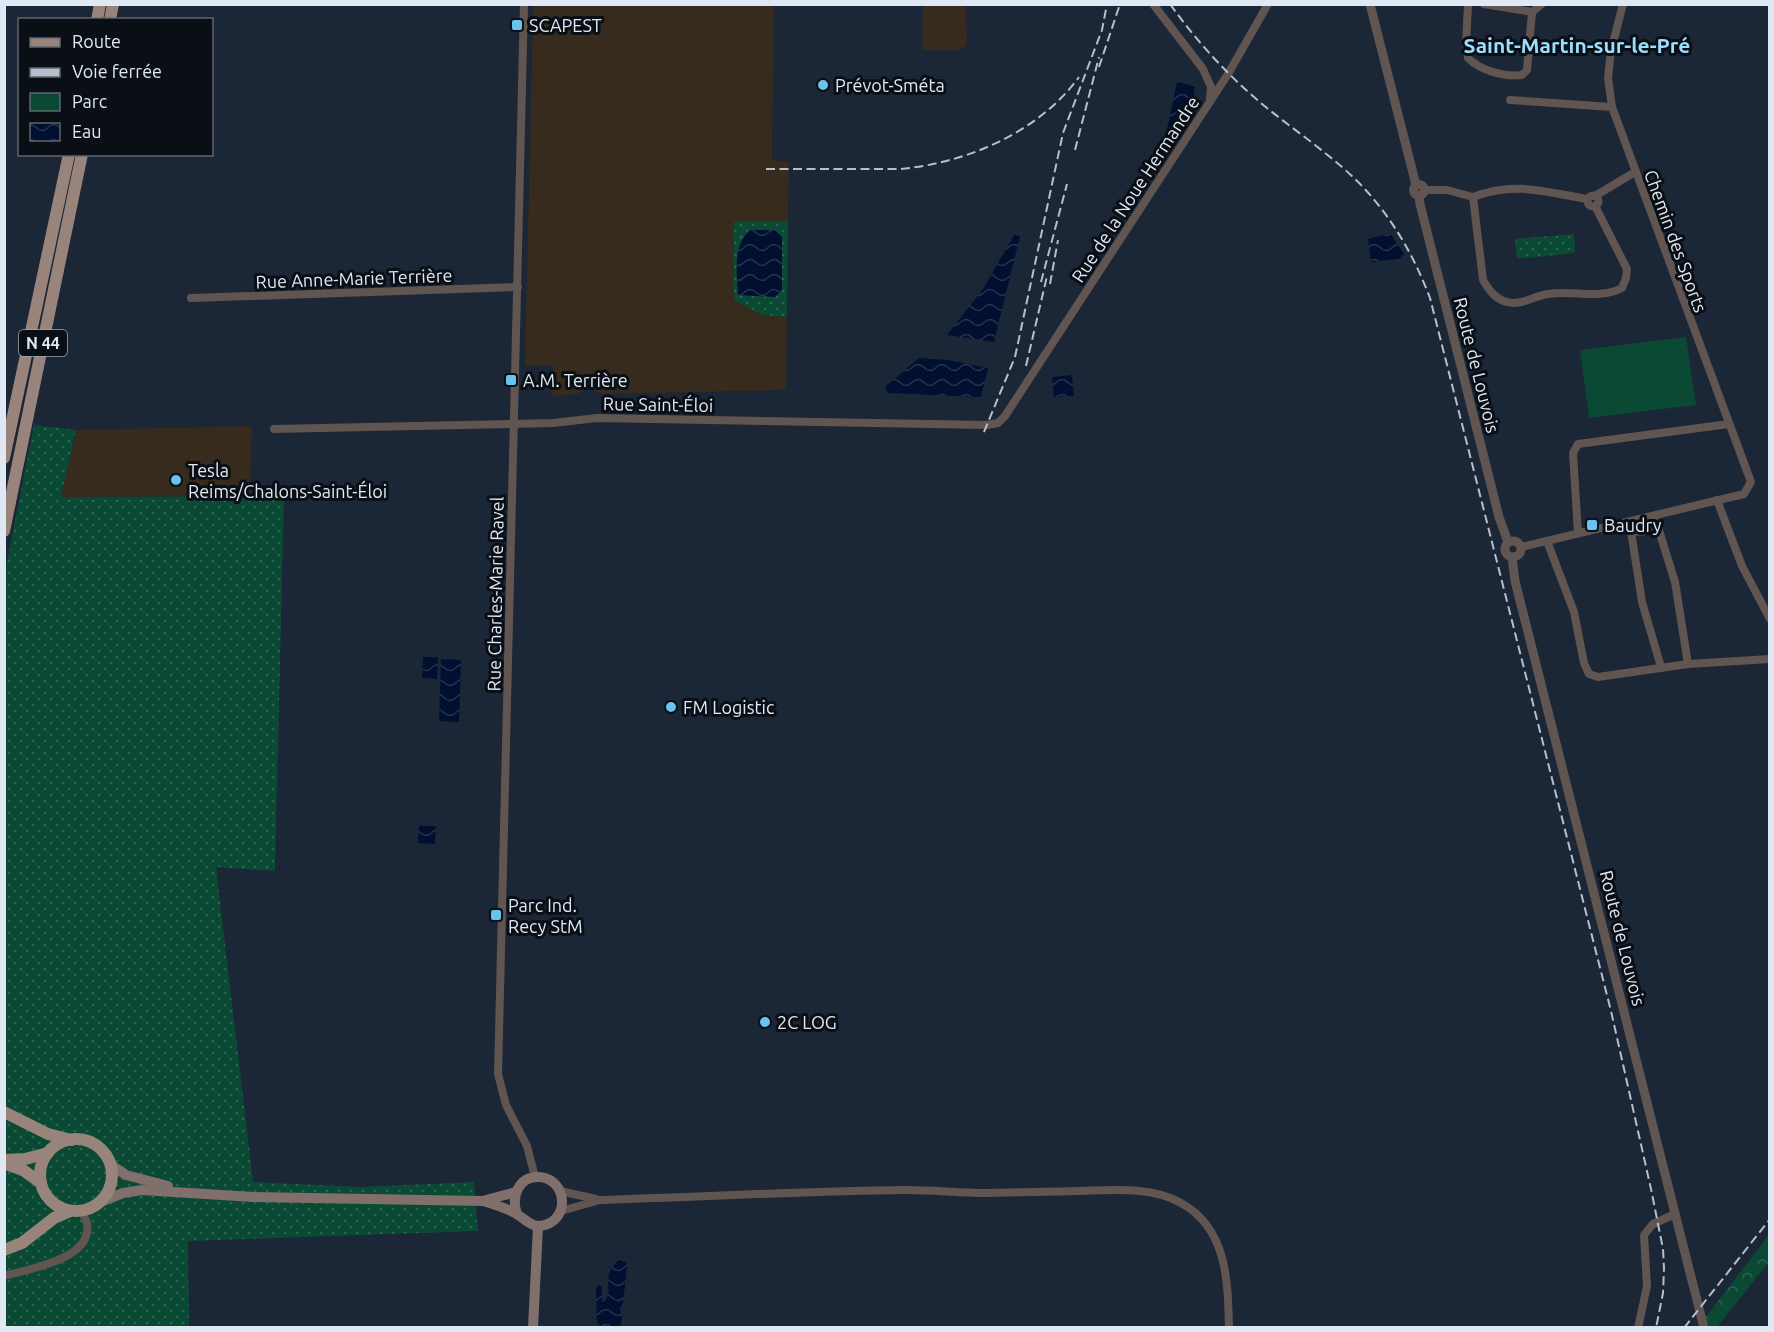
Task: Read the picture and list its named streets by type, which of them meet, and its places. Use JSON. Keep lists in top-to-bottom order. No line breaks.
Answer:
{"streets":{"main road":["N 44"],"street":["Rue de la Noue Hermandre","Chemin des Sports","Rue Anne-Marie Terrière","Route de Louvois","Rue Saint-Éloi","Rue Charles-Marie Ravel"]},"crossings":[["Rue de la Noue Hermandre","Rue Saint-Éloi"],["Rue Anne-Marie Terrière","Rue Charles-Marie Ravel"],["Rue Saint-Éloi","Rue Charles-Marie Ravel"]],"districts":["Saint-Martin-sur-le-Pré"],"places":{"transit":["SCAPEST","A.M. Terrière","Baudry","Parc Ind. Recy StM"],"other":["Prévot-Sméta","Tesla Reims/Chalons-Saint-Éloi","FM Logistic","2C LOG"]},"legend":["Route","Voie ferrée","Parc","Eau"]}
